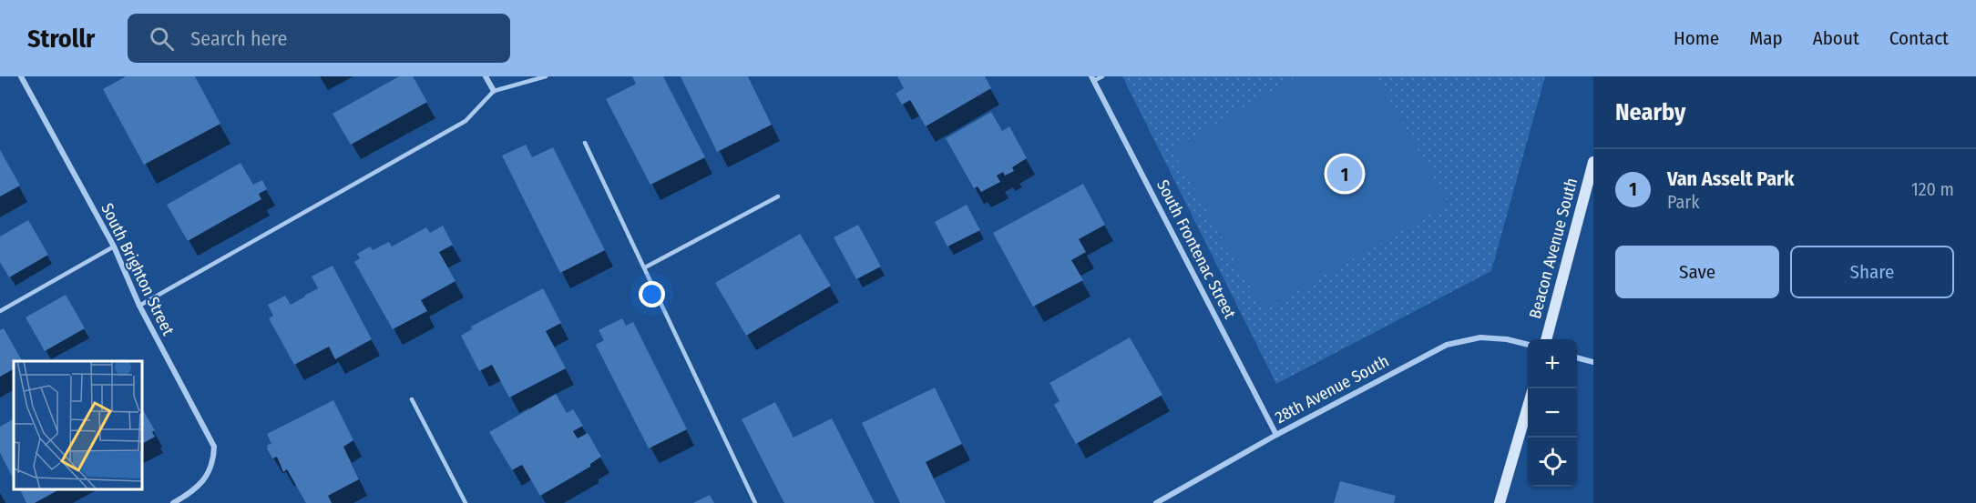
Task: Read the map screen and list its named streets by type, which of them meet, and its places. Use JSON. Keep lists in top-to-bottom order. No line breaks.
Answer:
{"streets":{"main road":["Beacon Avenue South"],"street":["South Frontenac Street","South Brighton Street","28th Avenue South"]},"crossings":[["South Frontenac Street","28th Avenue South"]],"page":{"header":"Strollr","search":"Search here","nav":["Home","Map","About","Contact"],"heading":"Nearby","list":[{"mark":"1","name":"Van Asselt Park","note":"Park","value":"120 m"}],"pins":"1","buttons":["Save","Share"],"map_buttons":["+","−"]}}
